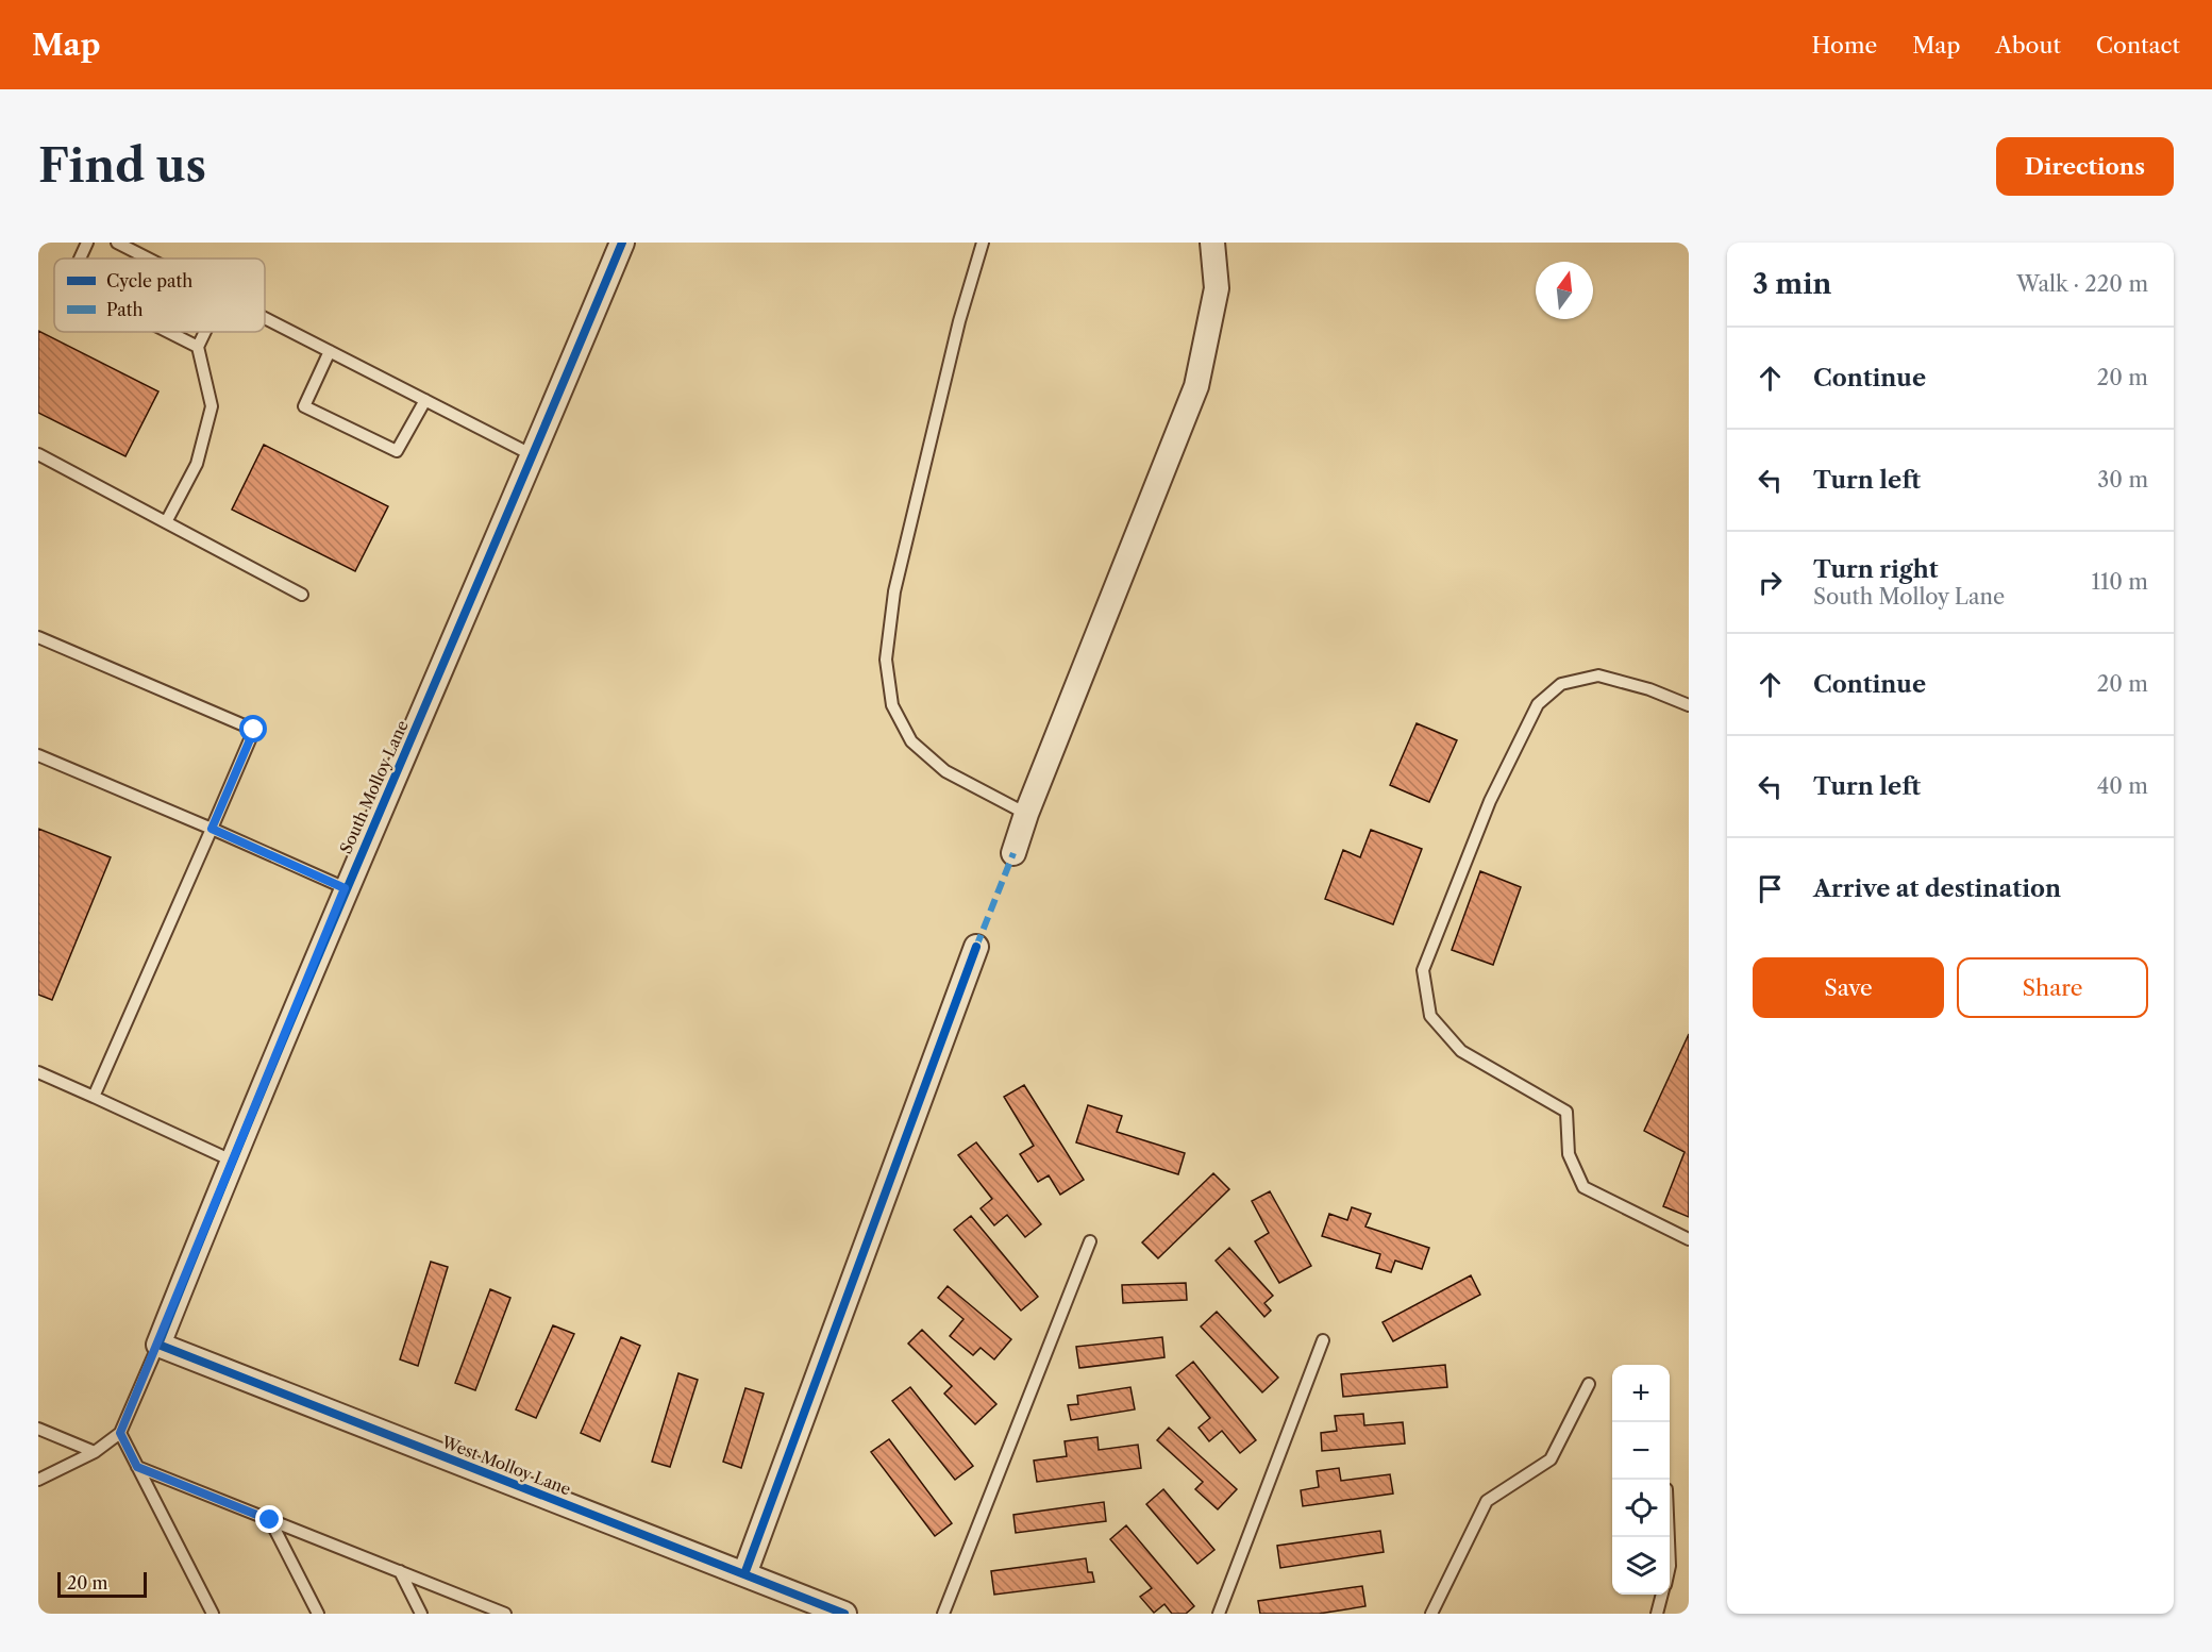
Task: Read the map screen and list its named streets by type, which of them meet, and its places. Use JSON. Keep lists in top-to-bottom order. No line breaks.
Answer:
{"streets":{"street":["South Molloy Lane","West Molloy Lane"]},"crossings":[["South Molloy Lane","West Molloy Lane"]],"legend":["Cycle path","Path"],"scale_bar":"20 m","north":"top","page":{"header":"Map","nav":["Home","Map","About","Contact"],"buttons":["Directions",["Save","Share"]],"title":"Find us","heading":["3 min","Walk · 220 m"],"list":[["Continue","20 m"],["Turn left","30 m"],["Turn right","South Molloy Lane","110 m"],["Continue","20 m"],["Turn left","40 m"],"Arrive at destination"],"map_buttons":["+","−"],"scale":"20 m"}}
